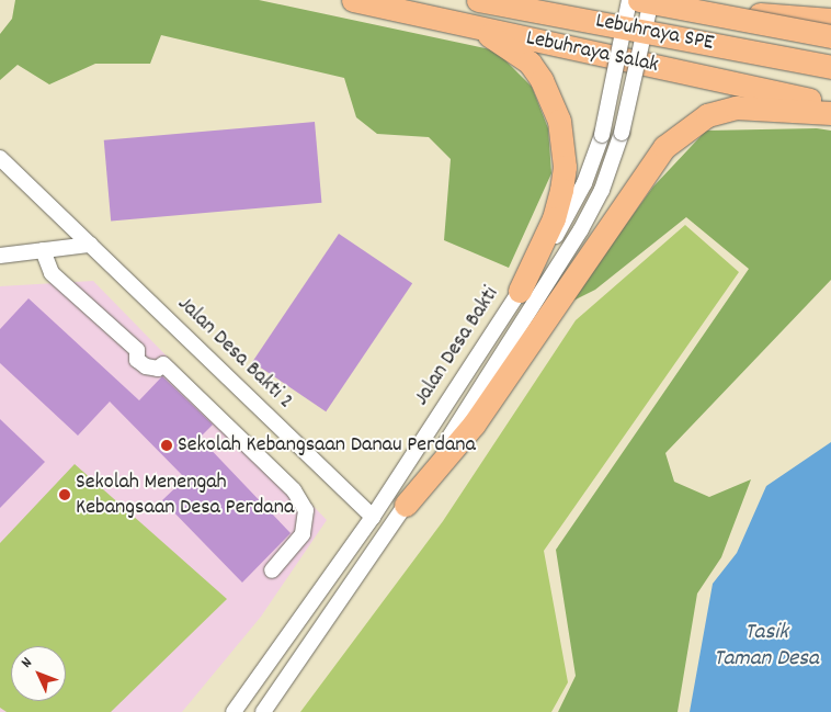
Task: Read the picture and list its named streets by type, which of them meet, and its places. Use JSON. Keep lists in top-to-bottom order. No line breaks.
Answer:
{"streets":{"highway":["Lebuhraya SPE","Lebuhraya Salak"],"street":["Jalan Desa Bakti","Jalan Desa Bakti 2"]},"crossings":[["Jalan Desa Bakti","Jalan Desa Bakti 2"]],"water":["Tasik Taman Desa"],"places":["Sekolah Kebangsaan Danau Perdana","Sekolah Menengah Kebangsaan Desa Perdana"],"north":"top left"}
